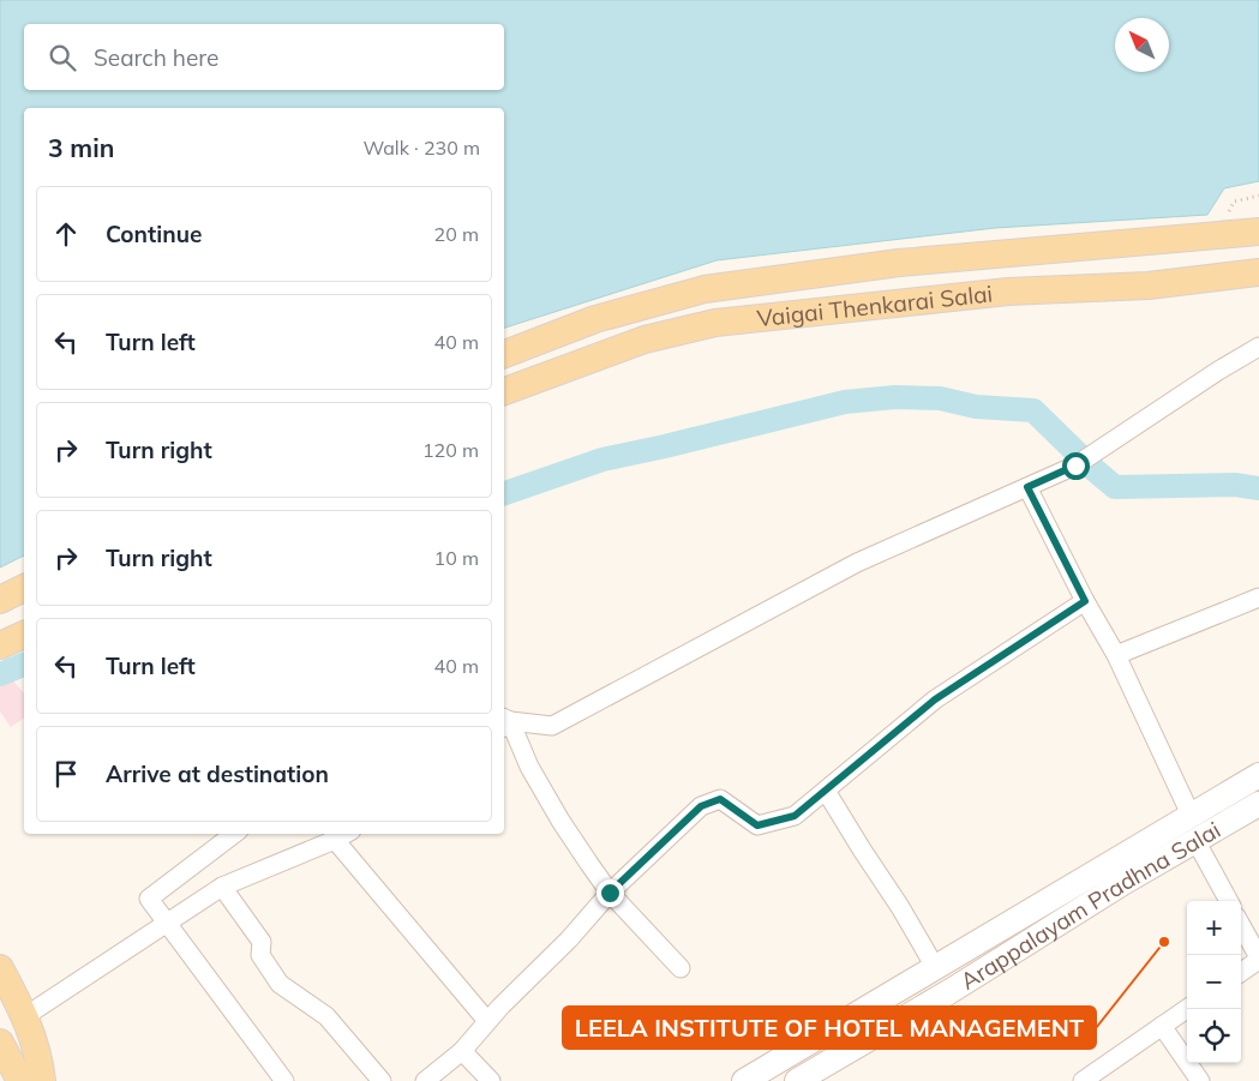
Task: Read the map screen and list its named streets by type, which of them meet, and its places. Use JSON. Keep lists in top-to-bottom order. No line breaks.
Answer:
{"streets":{"main road":["Vaigai Thenkarai Salai","Arappalayam Pradhna Salai"]},"places":["LEELA INSTITUTE OF HOTEL MANAGEMENT"],"north":"top left","page":{"search":"Search here","heading":["3 min","Walk · 230 m"],"list":[["Continue","20 m"],["Turn left","40 m"],["Turn right","120 m"],["Turn right","10 m"],["Turn left","40 m"],"Arrive at destination"],"map_buttons":["+","−"]}}
